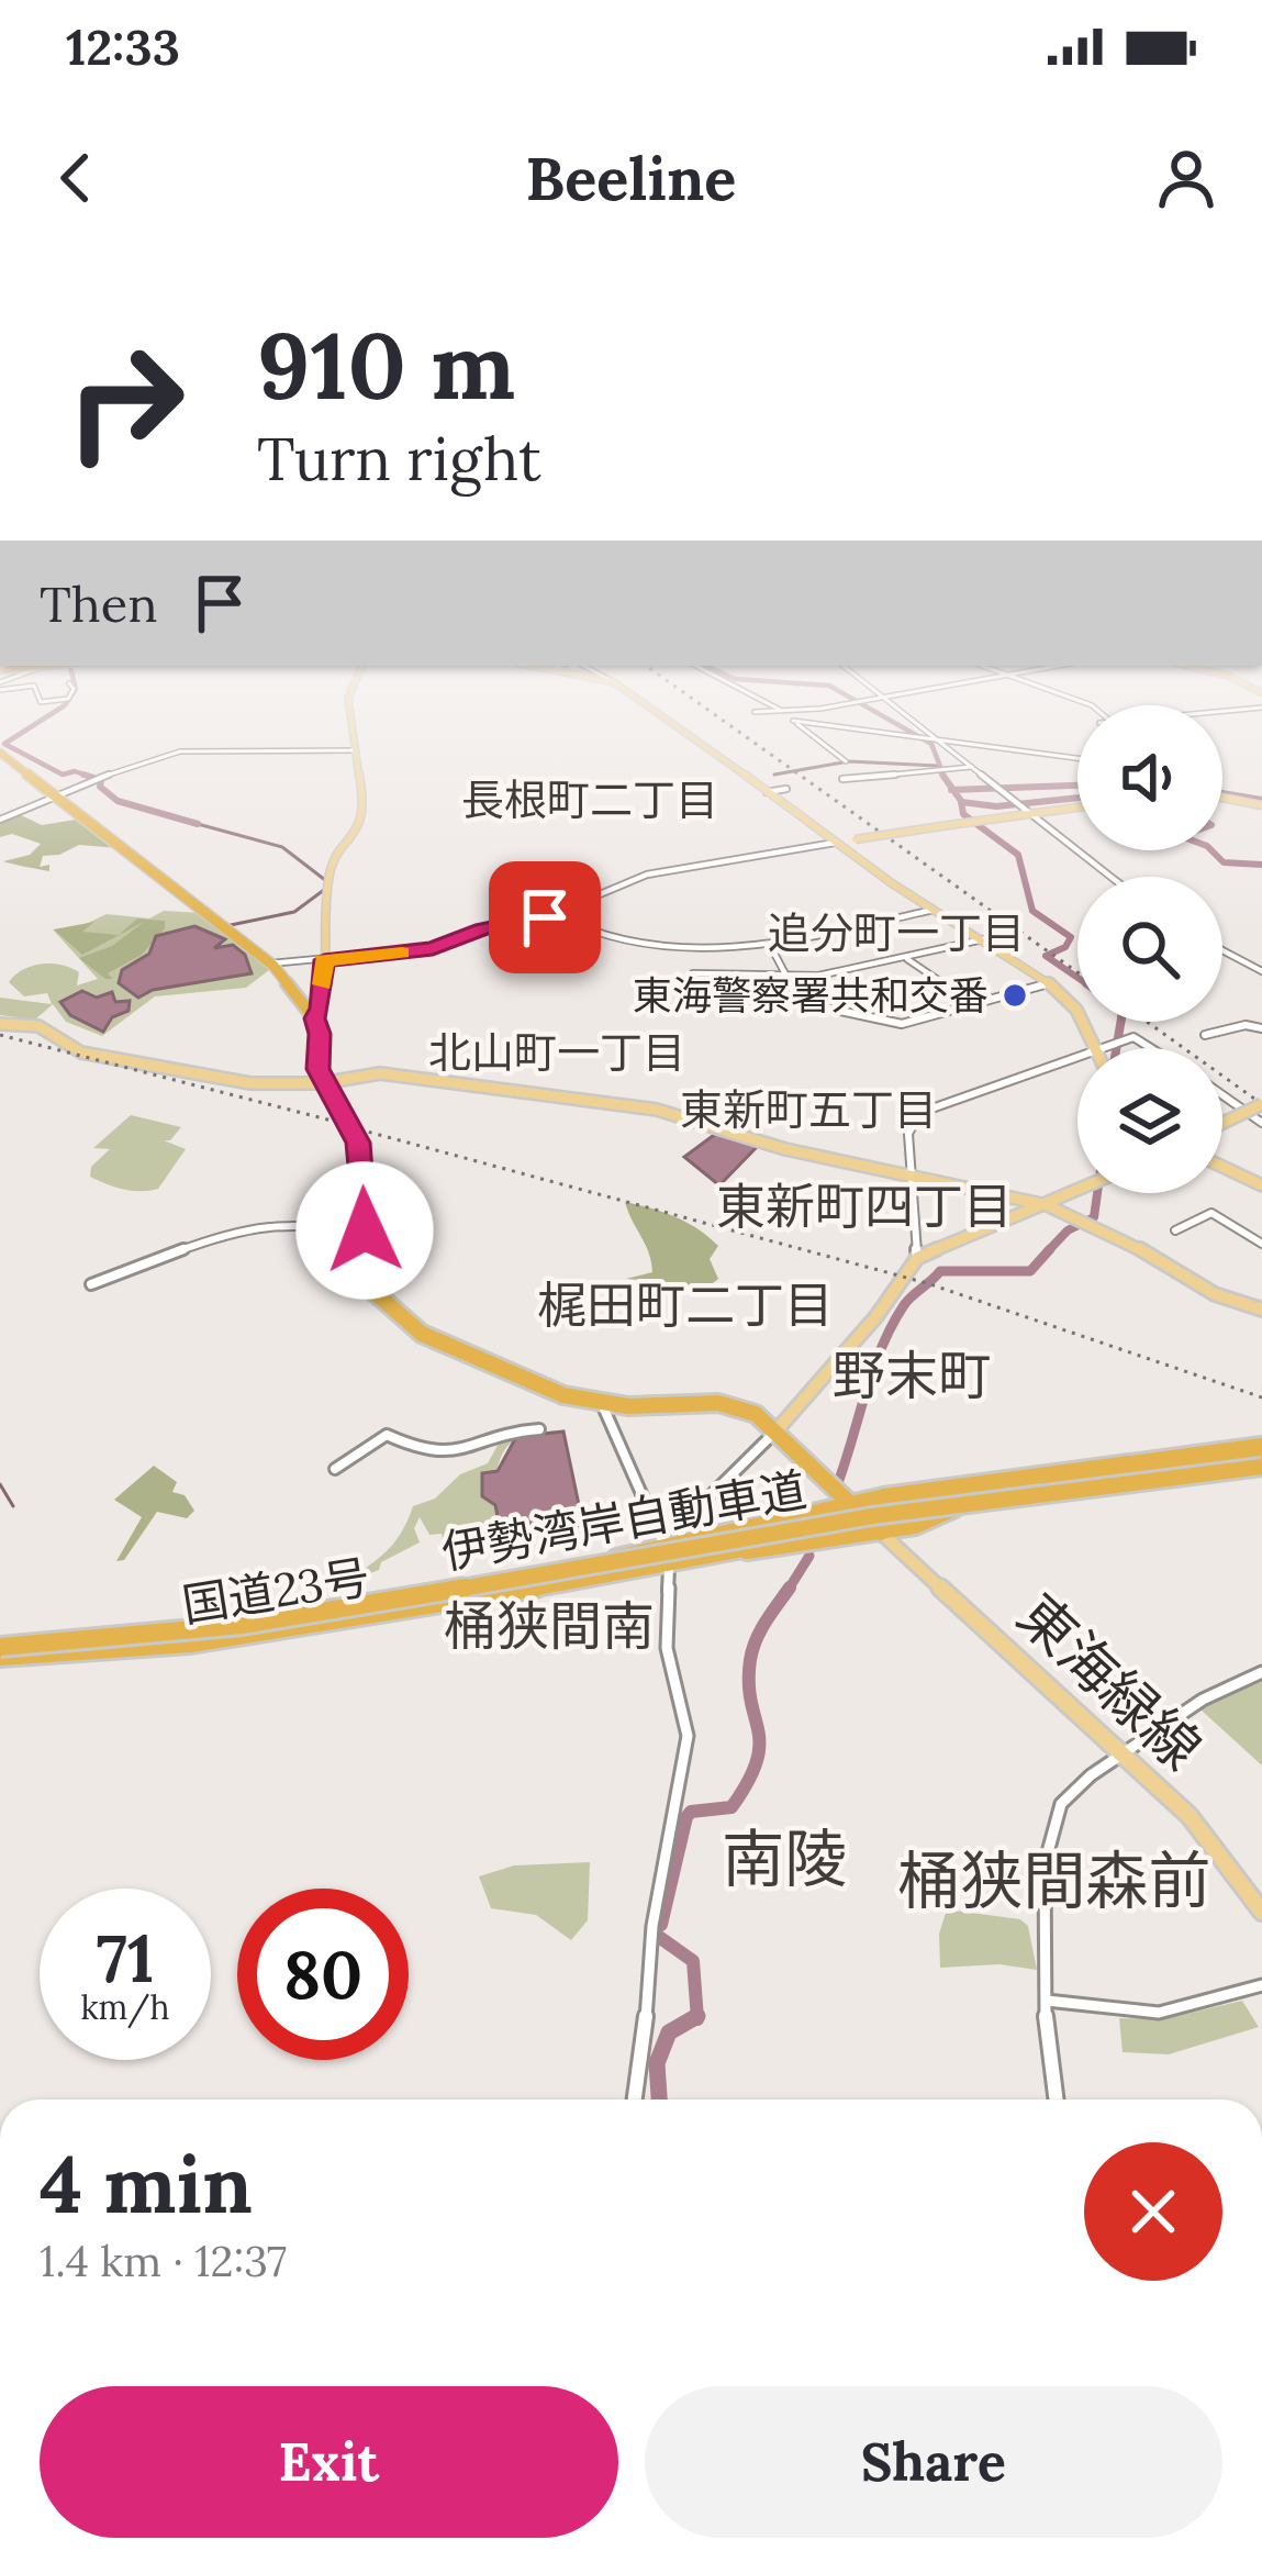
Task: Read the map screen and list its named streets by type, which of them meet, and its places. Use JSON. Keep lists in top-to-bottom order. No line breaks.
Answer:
{"streets":{"highway":["伊勢湾岸自動車道","国道23号"],"main road":["東海緑線"]},"crossings":[["伊勢湾岸自動車道","国道23号"],["国道23号","東海緑線"]],"districts":["長根町二丁目","追分町一丁目","北山町一丁目","東新町五丁目","東新町四丁目","梶田町二丁目","野末町","桶狭間南","南陵","桶狭間森前"],"places":["東海警察署共和交番"],"page":{"status":"12:33","header":"Beeline","turn":["910 m","Turn right"],"then":"Then","speed":"71 km/h","limit":"80","heading":["4 min","1.4 km · 12:37"],"buttons":["Exit","Share"]}}
